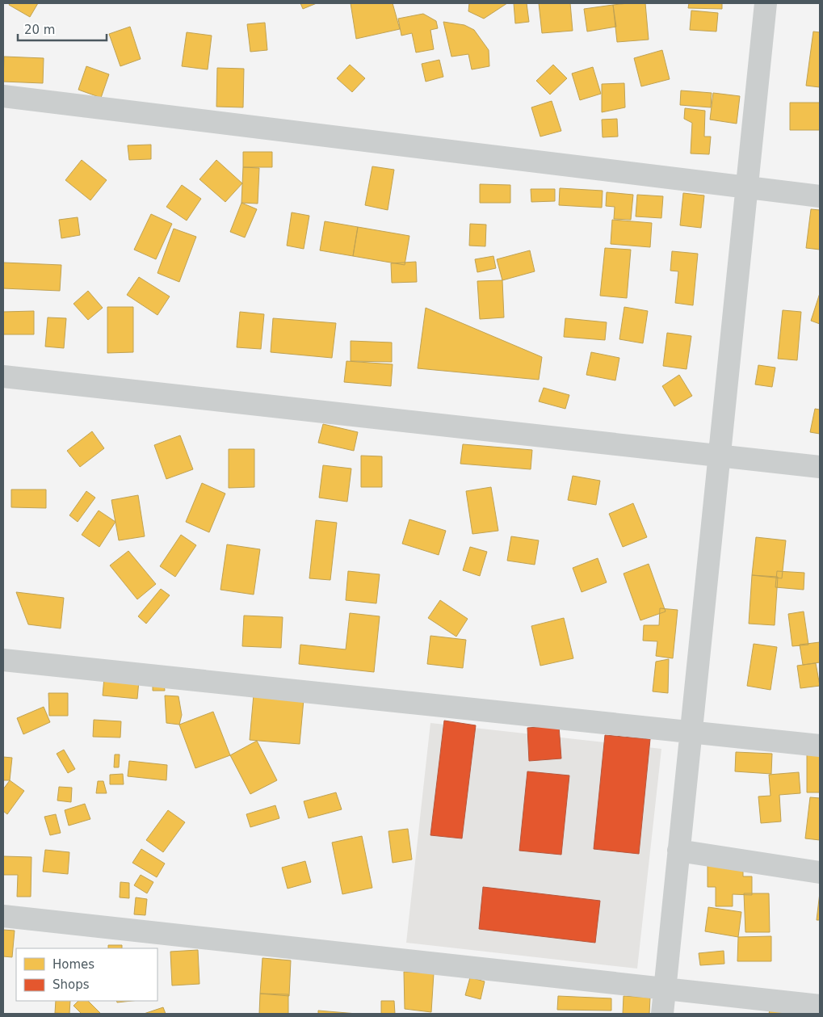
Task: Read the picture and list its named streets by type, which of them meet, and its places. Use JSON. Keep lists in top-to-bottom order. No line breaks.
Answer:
{"legend":["Homes","Shops"],"scale_bar":"20 m"}
